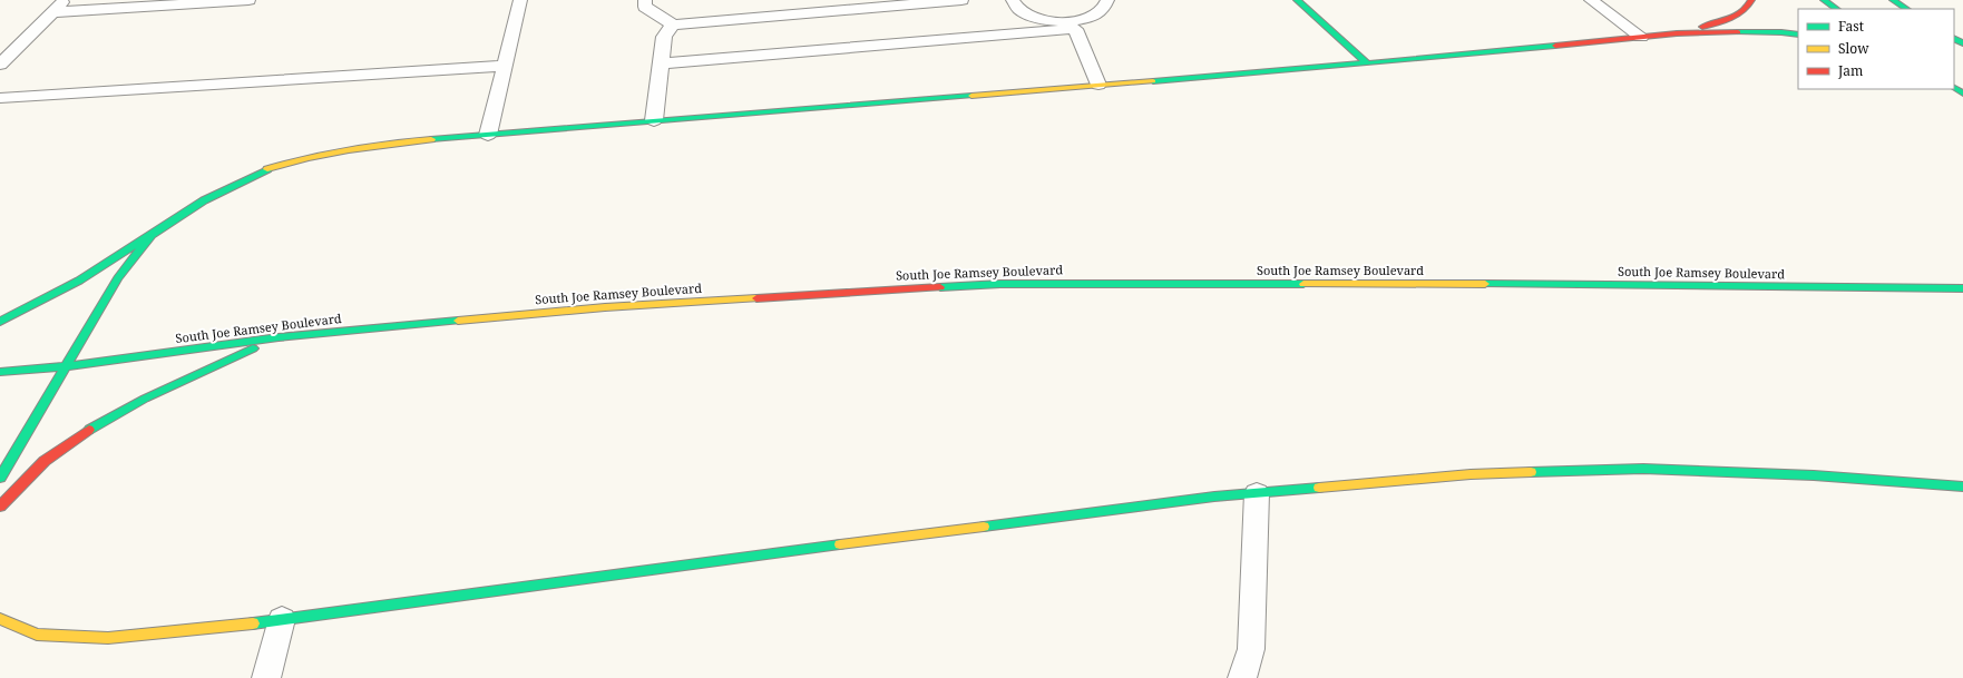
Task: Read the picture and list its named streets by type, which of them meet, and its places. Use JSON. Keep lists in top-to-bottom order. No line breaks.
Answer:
{"streets":{"main road":["South Joe Ramsey Boulevard"]},"legend":["Fast","Slow","Jam"]}
